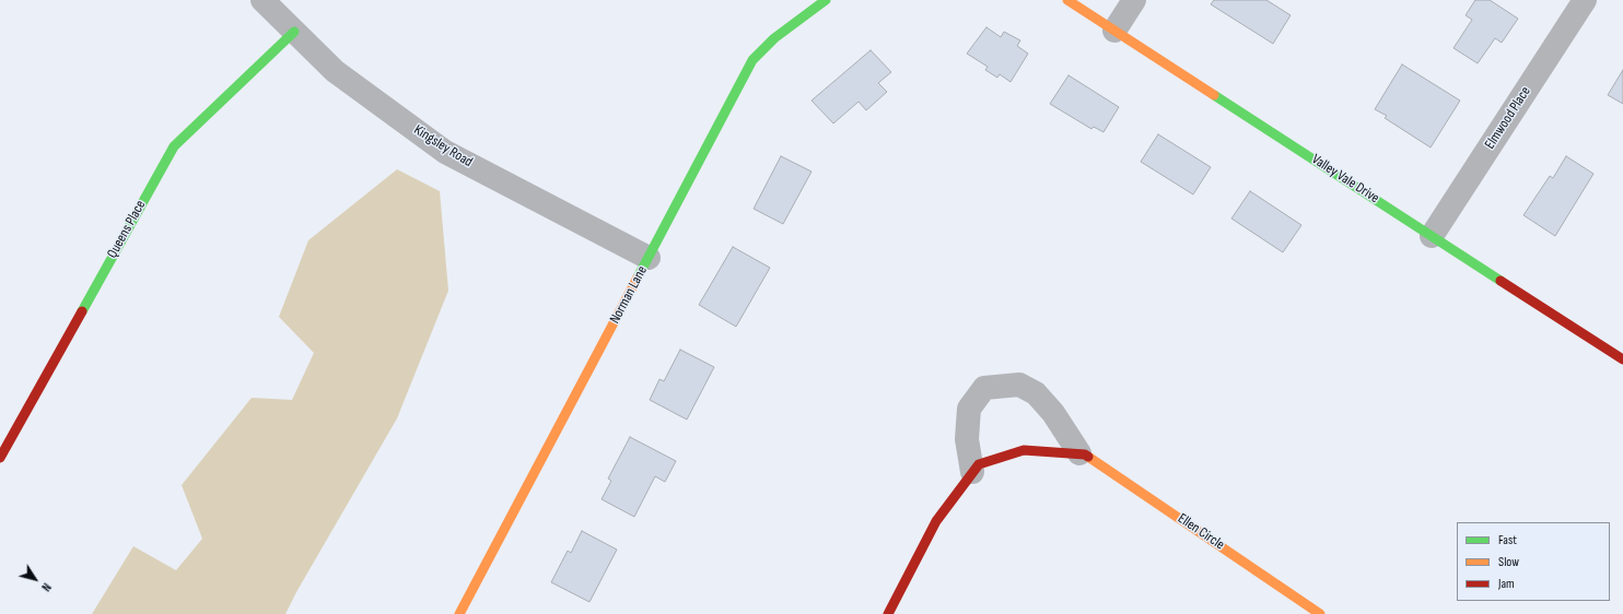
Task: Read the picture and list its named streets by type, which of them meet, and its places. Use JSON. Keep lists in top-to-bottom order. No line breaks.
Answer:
{"streets":{"street":["Elmwood Place","Kingsley Road","Valley Vale Drive","Queens Place","Norman Lane","Ellen Circle"]},"crossings":[["Elmwood Place","Valley Vale Drive"],["Kingsley Road","Queens Place"],["Kingsley Road","Norman Lane"]],"legend":["Fast","Slow","Jam"],"north":"bottom right"}
